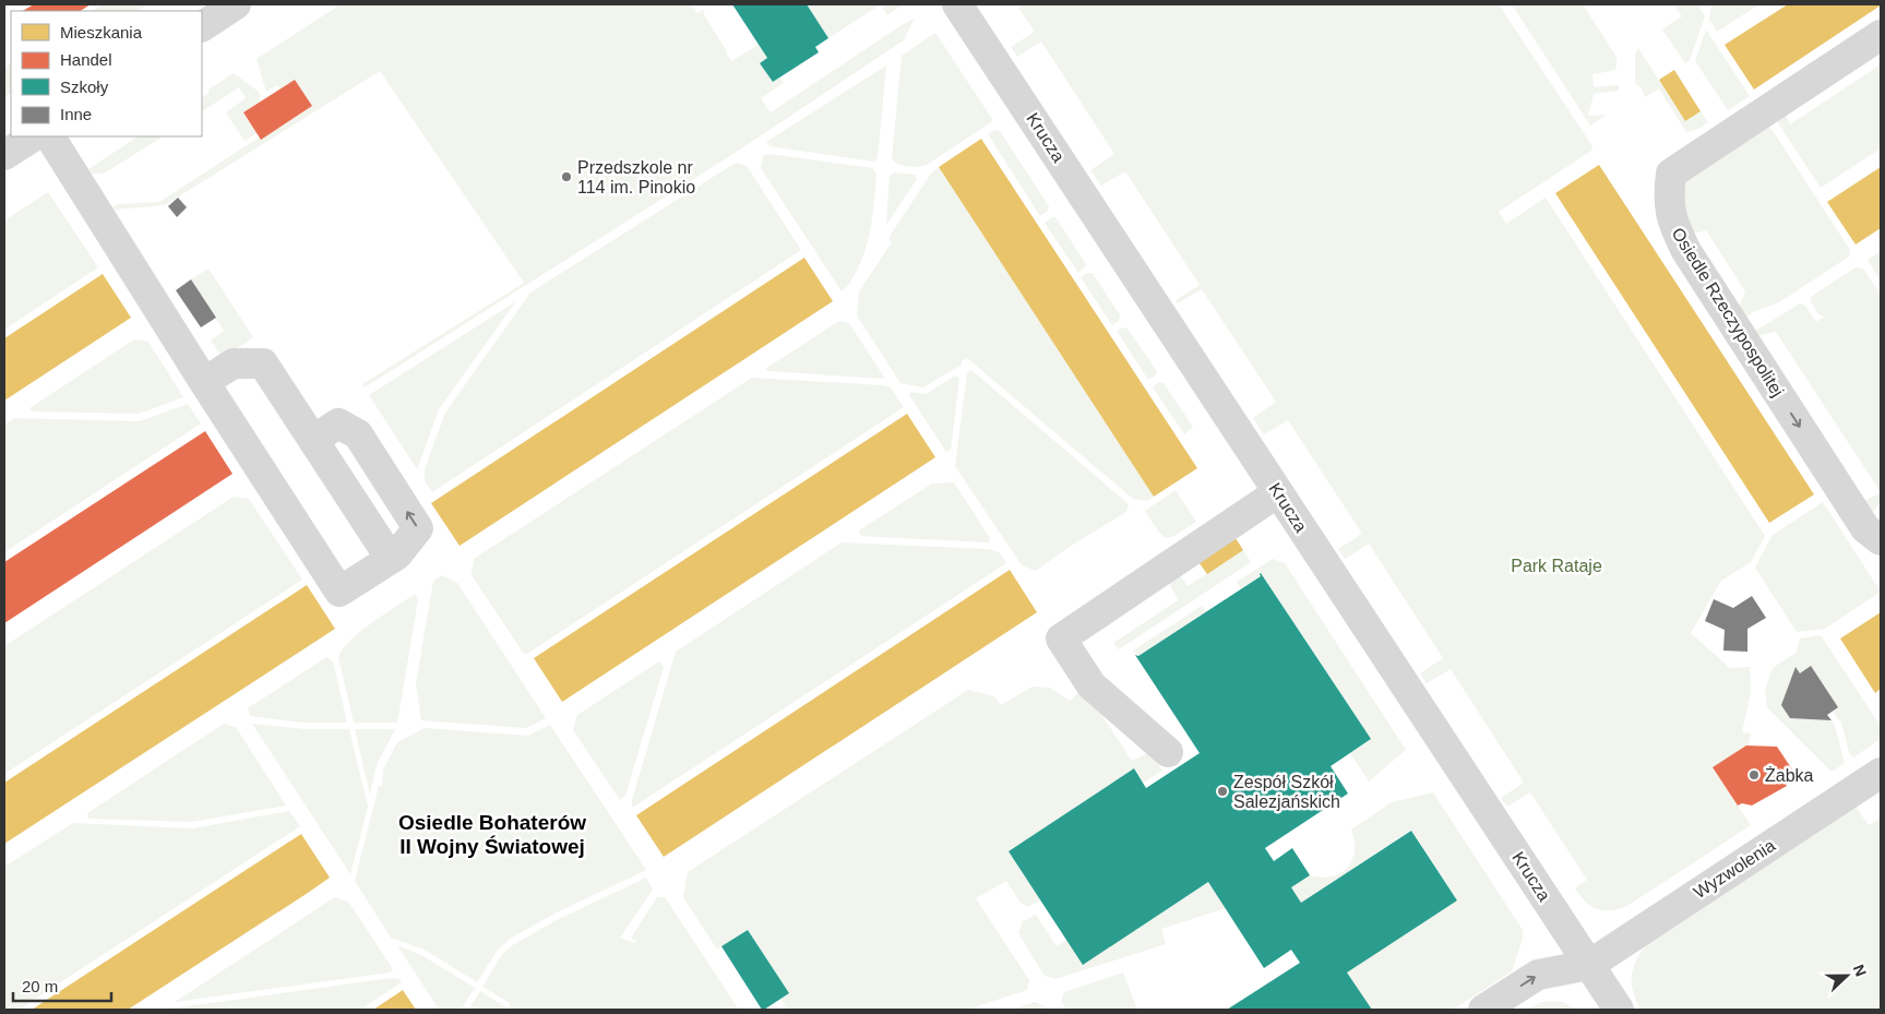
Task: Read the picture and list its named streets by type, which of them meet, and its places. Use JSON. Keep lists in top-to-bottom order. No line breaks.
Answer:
{"streets":{"street":["Krucza","Osiedle Rzeczypospolitej","Wyzwolenia"]},"crossings":[["Krucza","Wyzwolenia"]],"districts":["Osiedle Bohaterów II Wojny Światowej"],"parks":["Park Rataje"],"places":["Przedszkole nr 114 im. Pinokio","Żabka","Zespół Szkół Salezjańskich"],"legend":["Mieszkania","Handel","Szkoły","Inne"],"scale_bar":"20 m","north":"right"}
